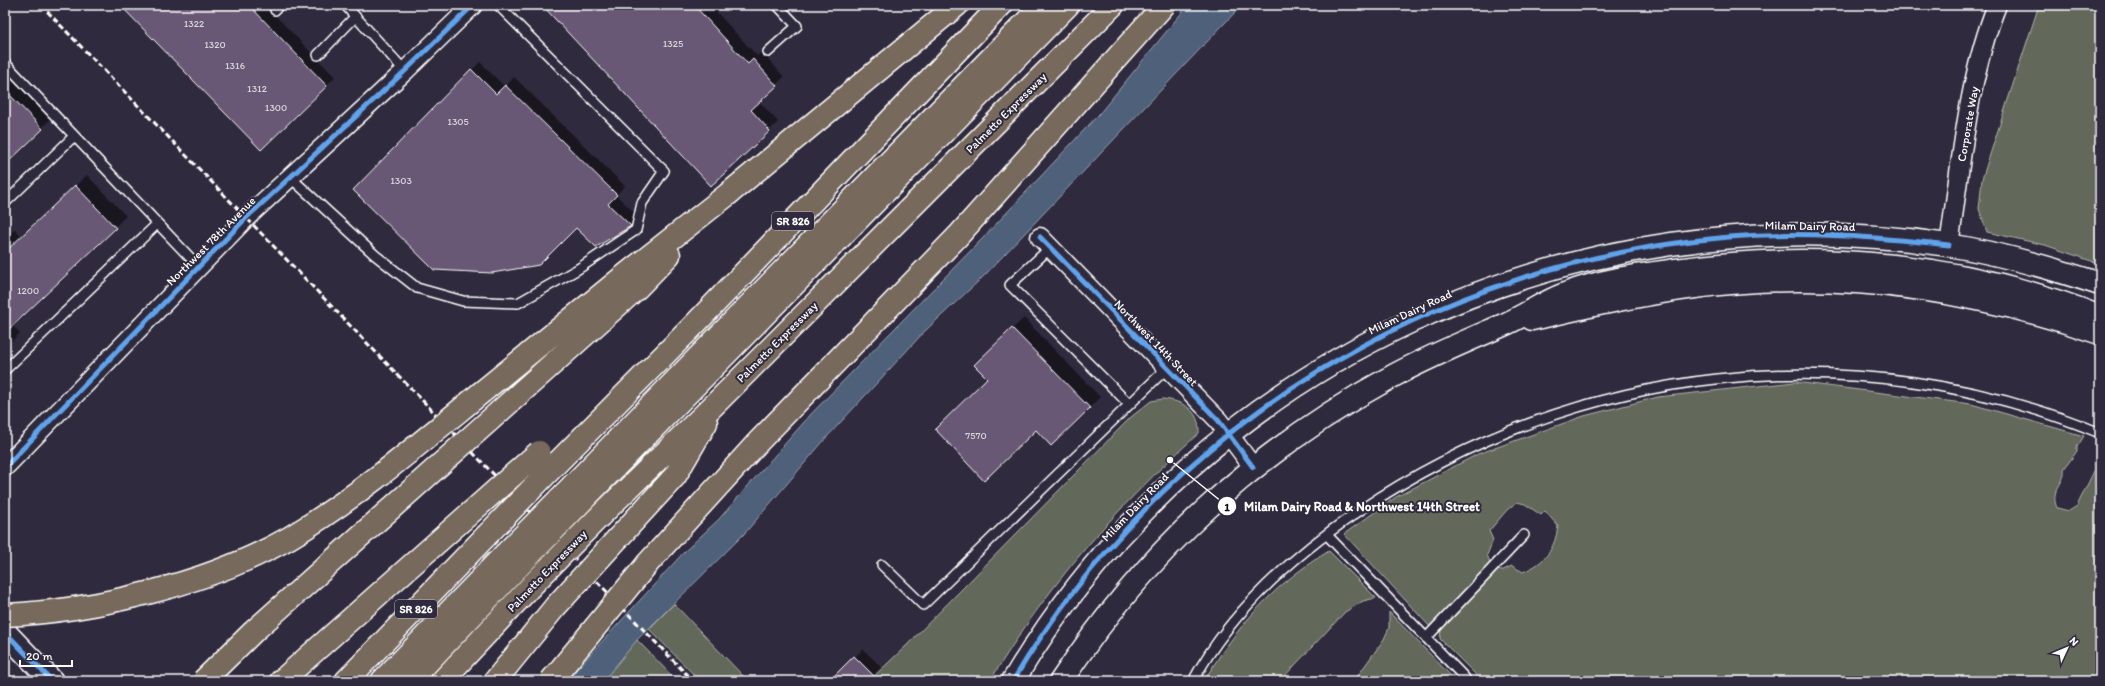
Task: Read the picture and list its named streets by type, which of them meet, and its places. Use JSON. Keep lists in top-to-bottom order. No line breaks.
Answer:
{"streets":{"highway":["Palmetto Expressway","SR 826"],"main road":["Milam Dairy Road"],"street":["Corporate Way","Northwest 78th Avenue","Northwest 14th Street"]},"crossings":[["Corporate Way","Milam Dairy Road"],["Milam Dairy Road","Northwest 14th Street"]],"places":["Milam Dairy Road & Northwest 14th Street"],"house_numbers":["1322","1325","1320","1316","1312","1300","1305","1303","1200","7570"],"scale_bar":"20 m","north":"top right"}
